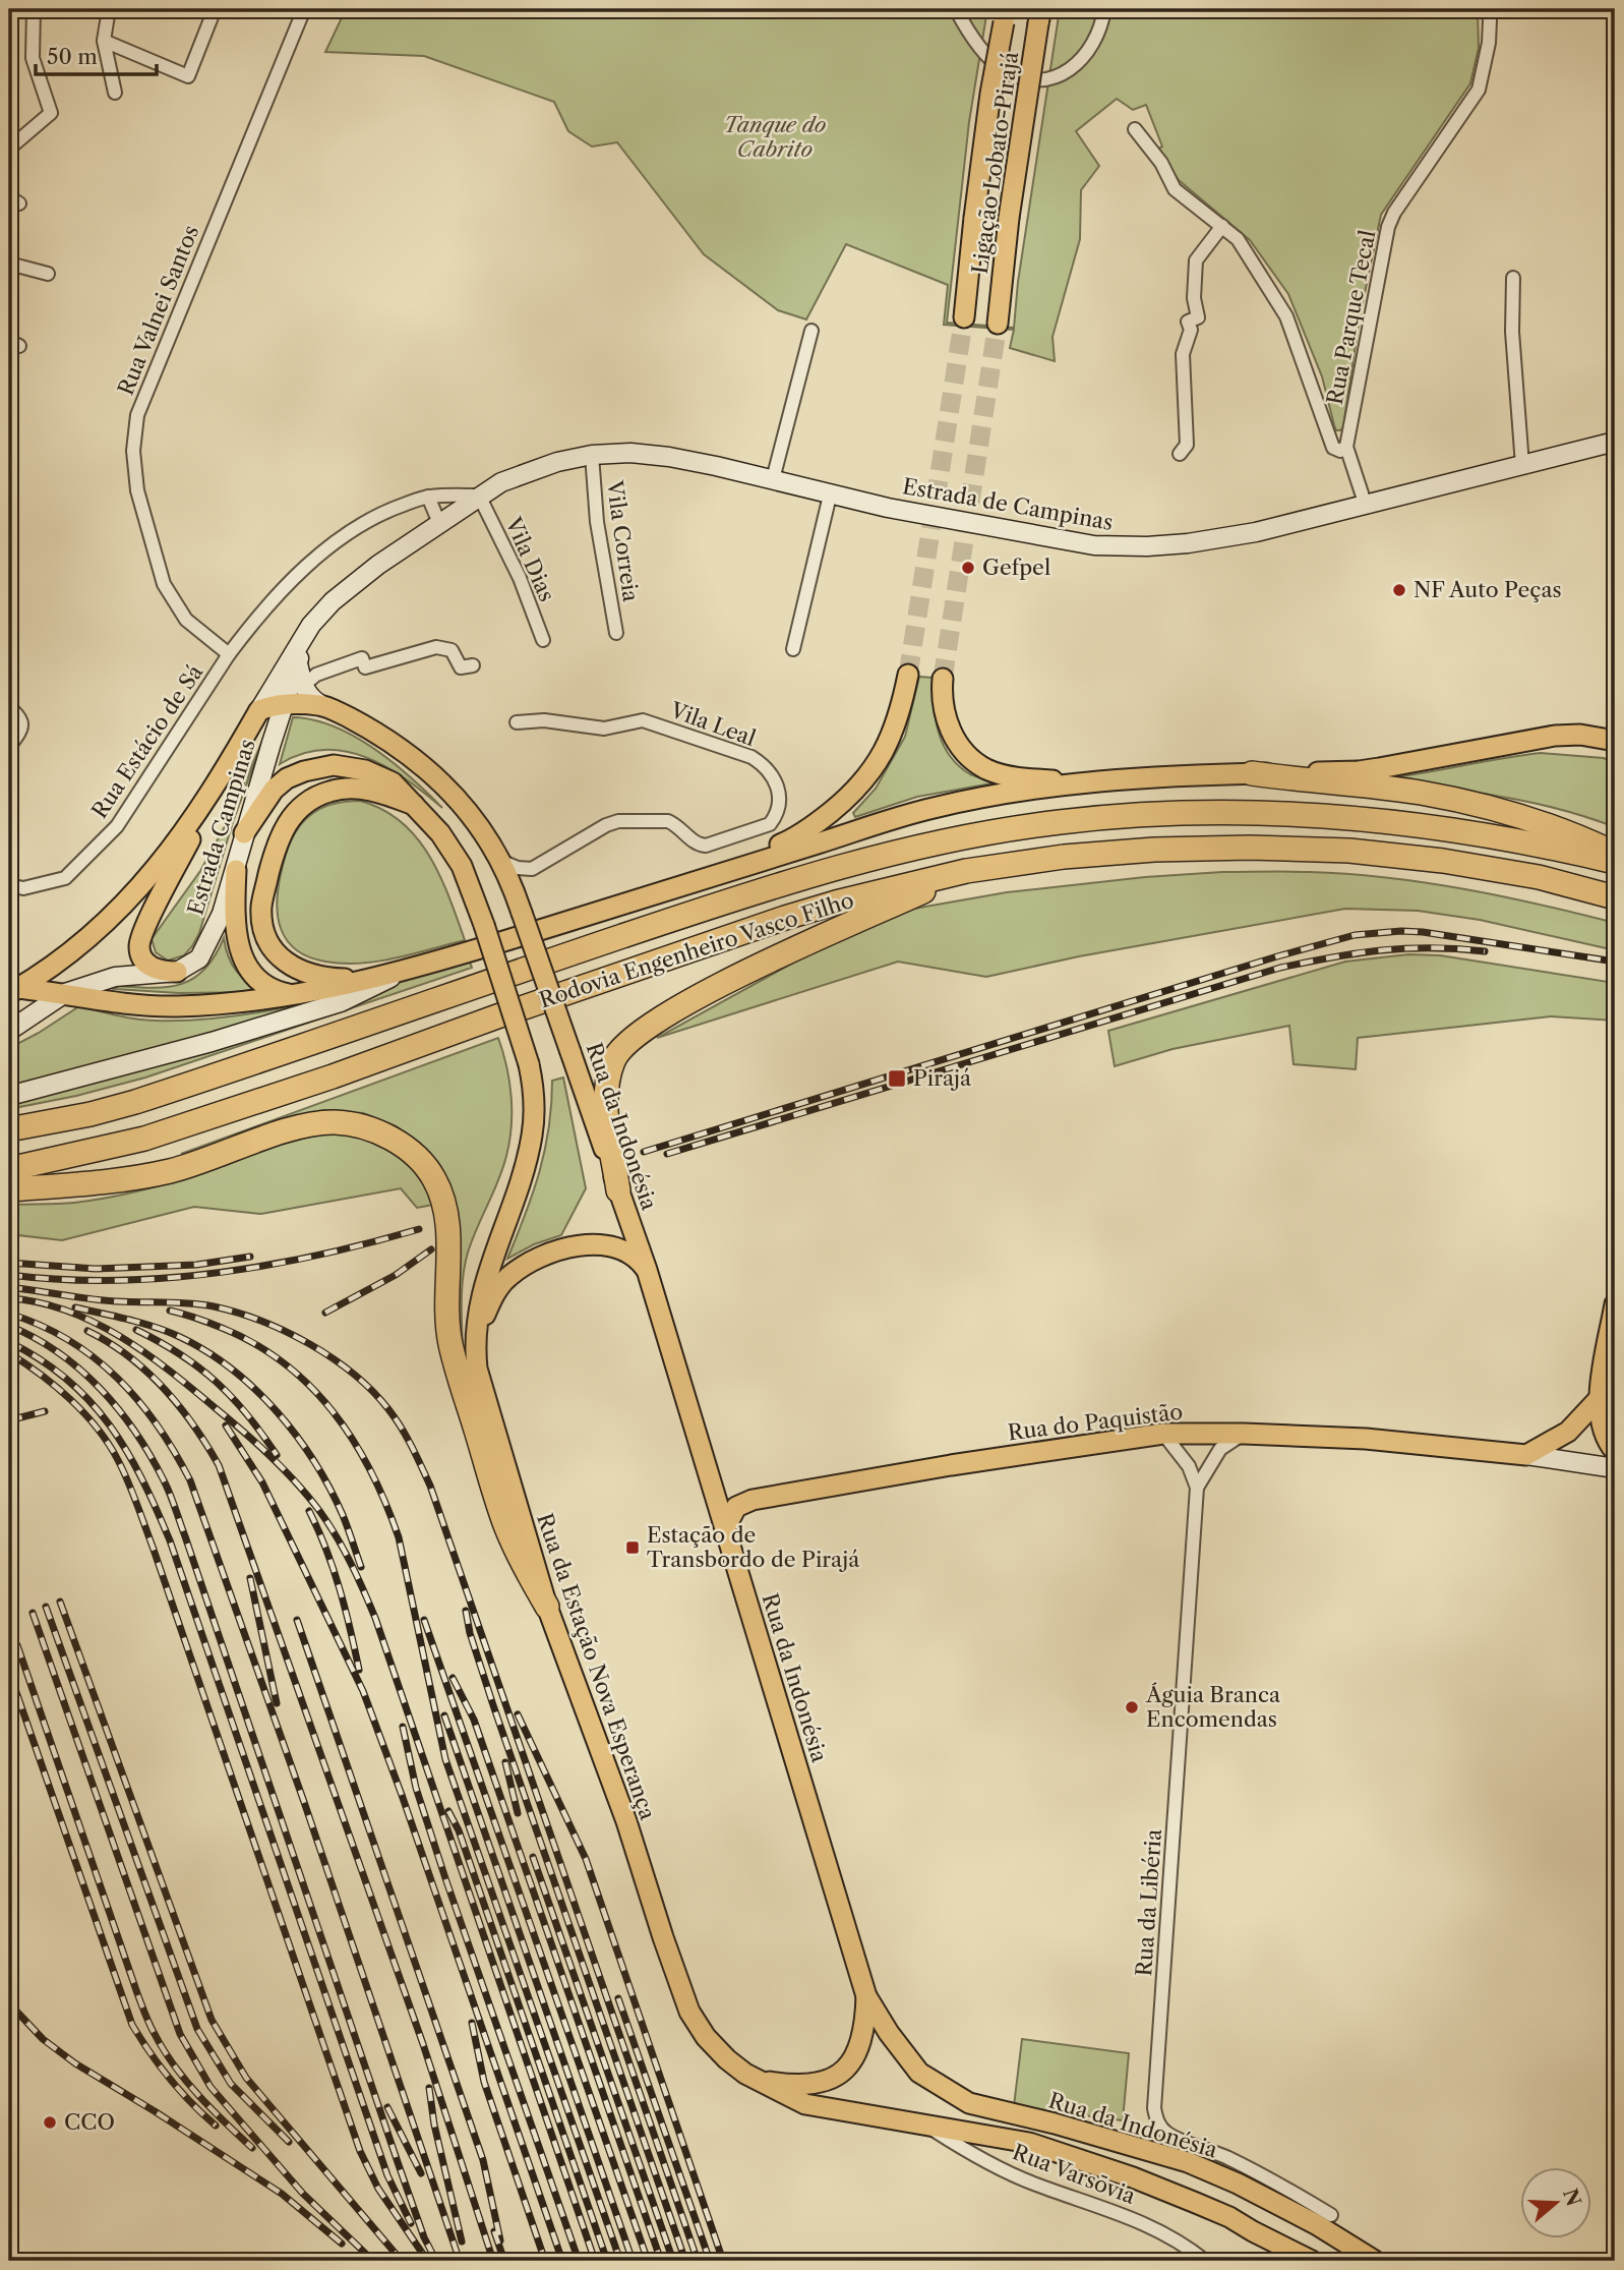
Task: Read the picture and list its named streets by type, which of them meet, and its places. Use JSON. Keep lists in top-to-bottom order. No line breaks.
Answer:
{"streets":{"highway":["Rodovia Engenheiro Vasco Filho"],"main road":["Ligação Lobato-Pirajá","Estrada de Campinas","Estrada Campinas","Rua da Indonésia","Rua do Paquistão","Rua da Estação Nova Esperança"],"street":["Rua Valnei Santos","Rua Parque Tecal","Vila Correia","Vila Dias","Vila Leal","Rua Estácio de Sá","Rua da Libéria","Rua Varsōvia"]},"crossings":[["Rua Valnei Santos","Rua Estácio de Sá"],["Rua Parque Tecal","Estrada de Campinas"],["Estrada de Campinas","Vila Correia"],["Estrada de Campinas","Vila Dias"],["Estrada de Campinas","Estrada Campinas"],["Vila Dias","Estrada Campinas"],["Vila Leal","Rua da Indonésia"],["Estrada Campinas","Rua da Indonésia"],["Estrada Campinas","Rua da Estação Nova Esperança"],["Rua da Indonésia","Rua do Paquistão"],["Rua do Paquistão","Rua da Libéria"]],"parks":["Tanque do Cabrito"],"places":{"other":["Gefpel","NF Auto Peças","Águia Branca Encomendas","CCO"],"transit":["Pirajá","Estação de Transbordo de Pirajá"]},"scale_bar":"50 m","north":"right"}
